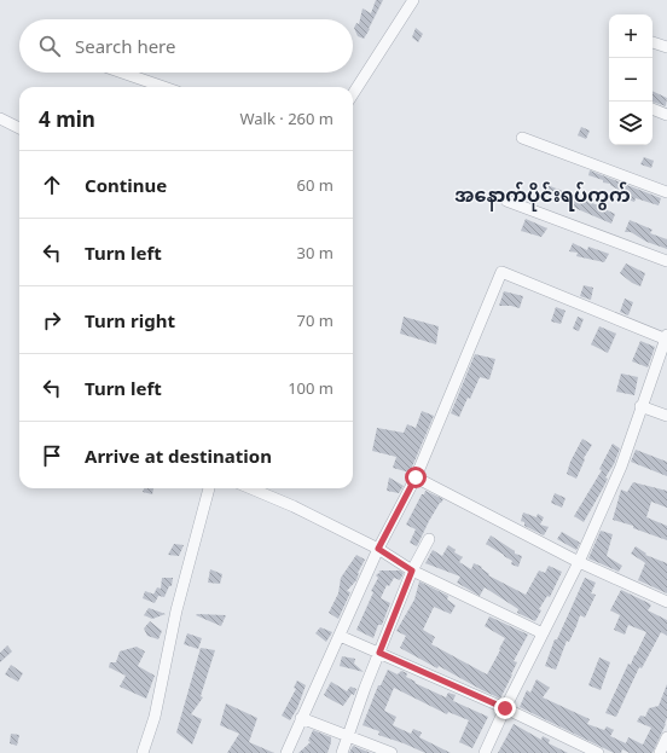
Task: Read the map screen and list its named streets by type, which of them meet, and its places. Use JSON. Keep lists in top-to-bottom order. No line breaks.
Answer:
{"districts":["အနောက်ပိုင်းရပ်ကွက်"],"page":{"map_buttons":["+","−"],"search":"Search here","heading":["4 min","Walk · 260 m"],"list":[["Continue","60 m"],["Turn left","30 m"],["Turn right","70 m"],["Turn left","100 m"],"Arrive at destination"]}}
